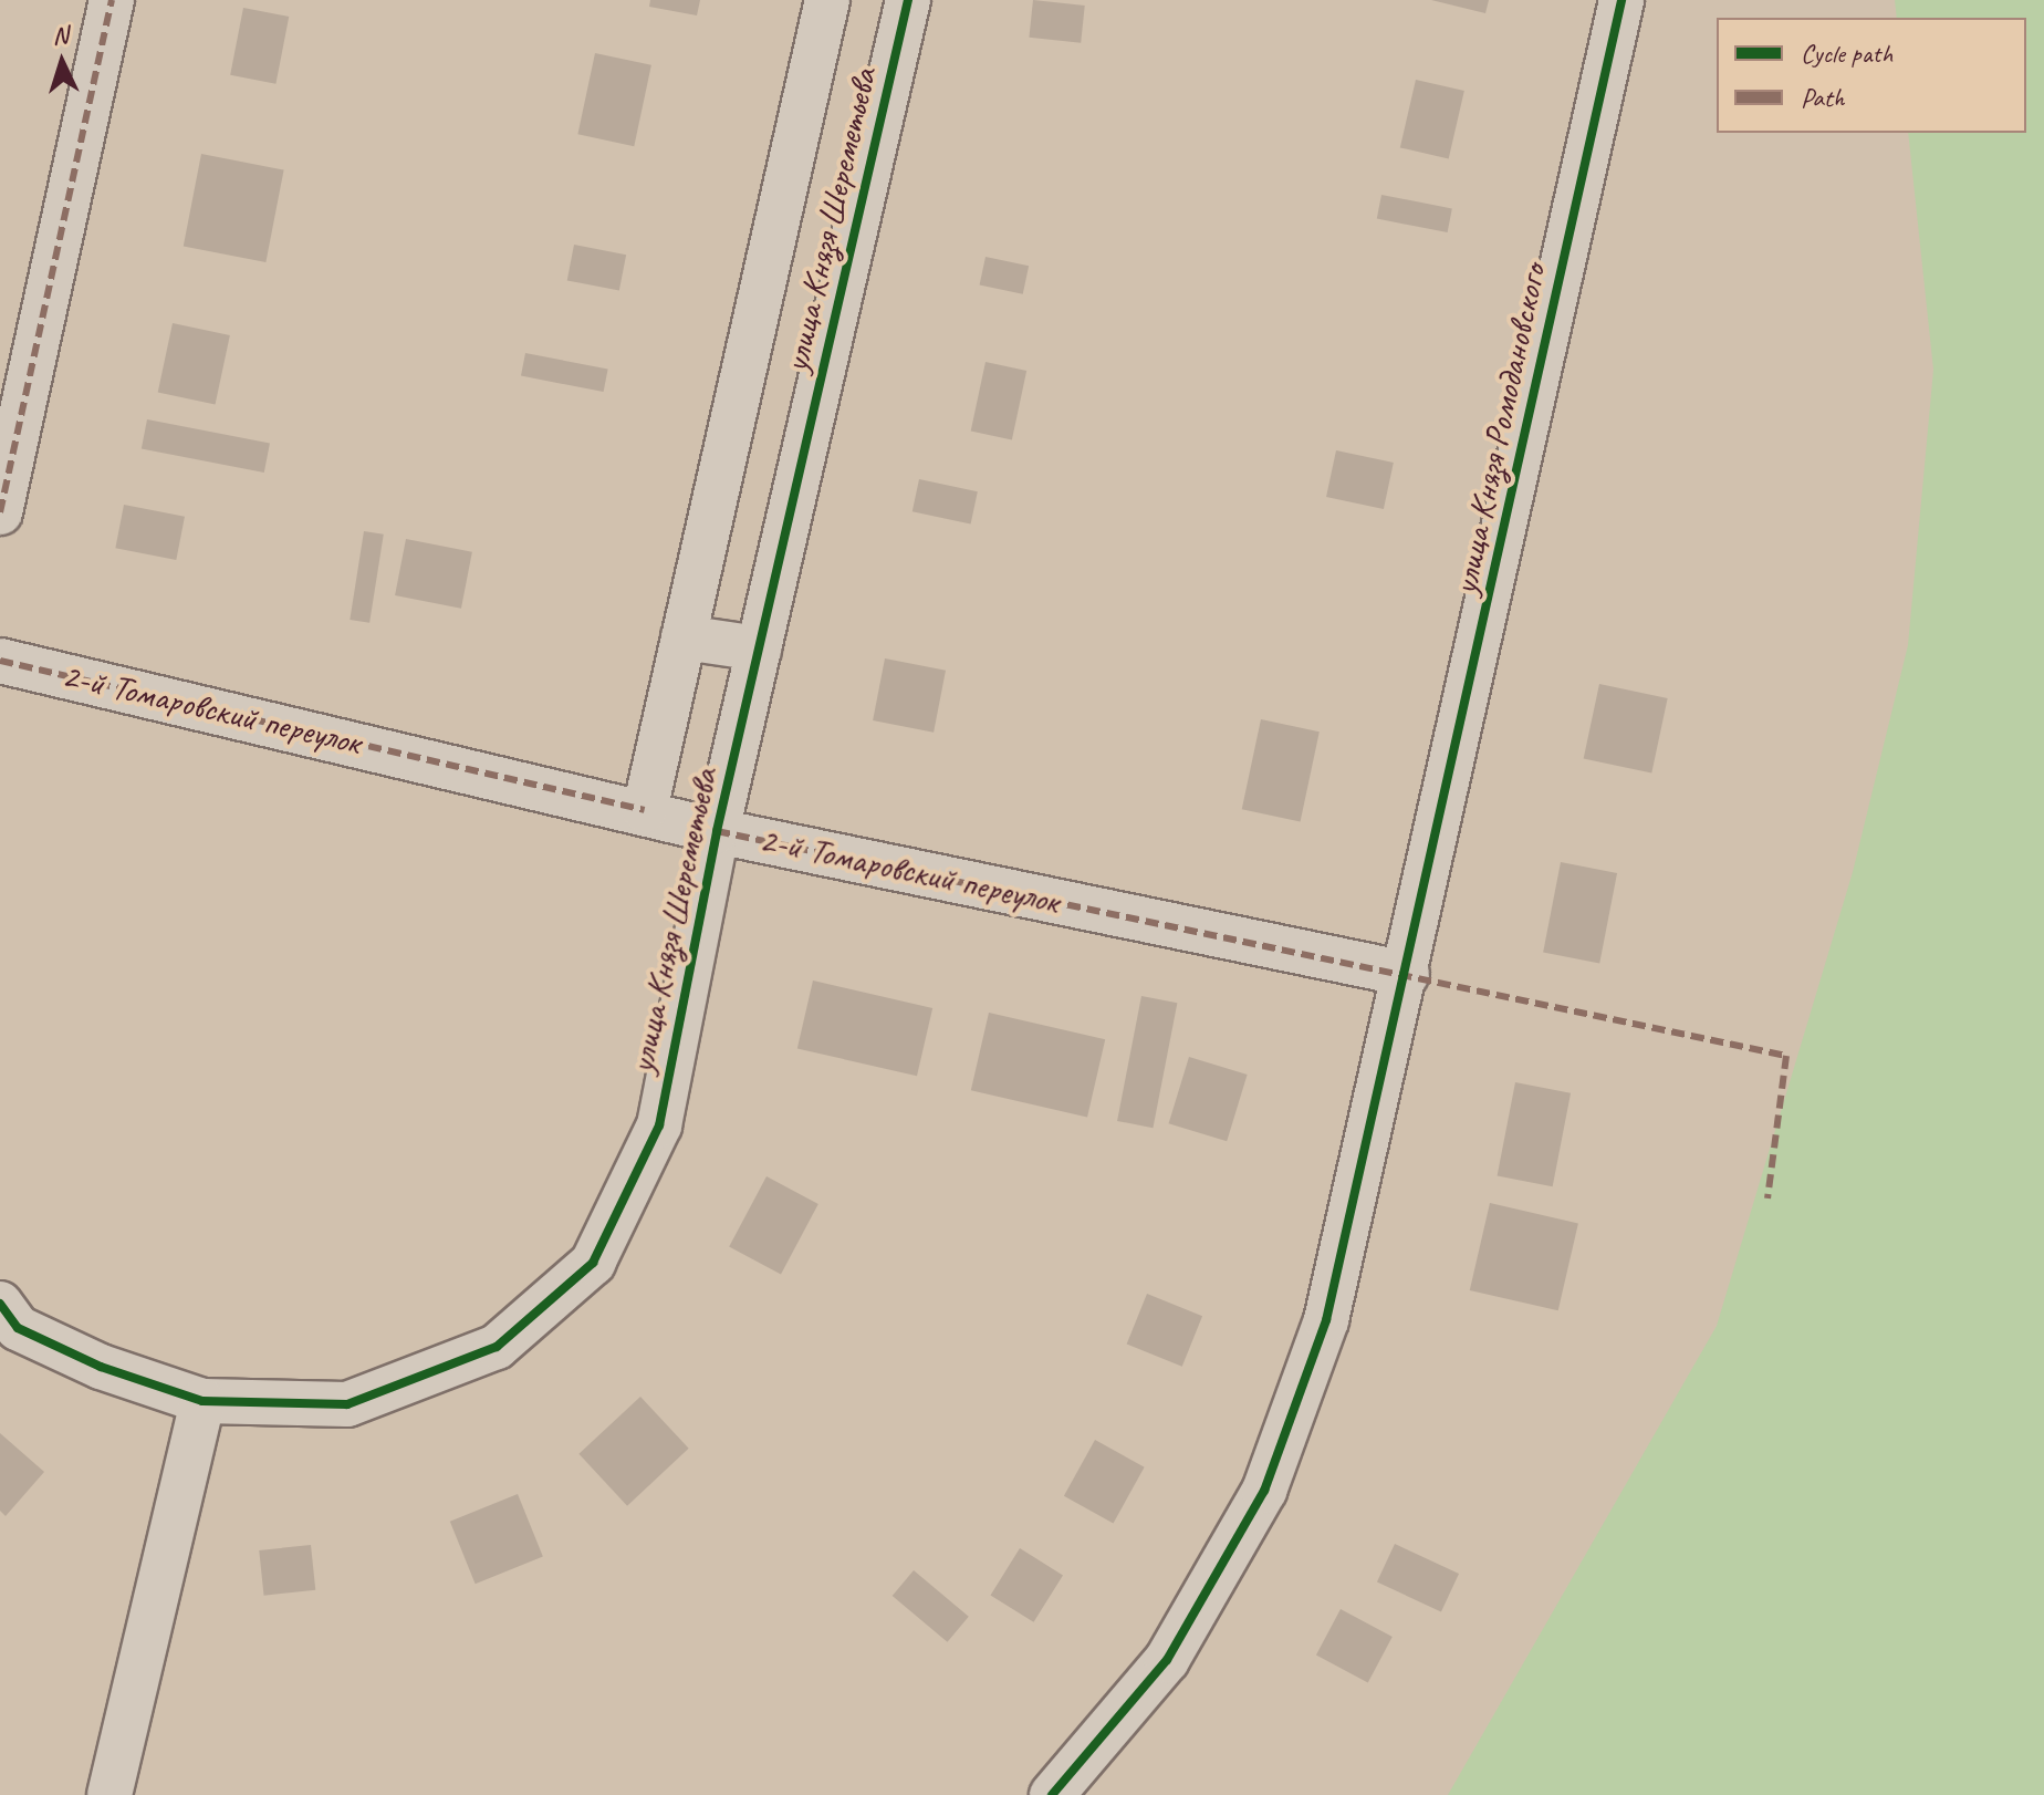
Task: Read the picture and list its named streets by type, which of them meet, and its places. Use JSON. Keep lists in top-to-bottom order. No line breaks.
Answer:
{"streets":{"street":["улица Князя Шереметьева","улица Князя Ромодановского","2-й Томаровский переулок"]},"crossings":[["улица Князя Шереметьева","2-й Томаровский переулок"],["улица Князя Ромодановского","2-й Томаровский переулок"]],"legend":["Cycle path","Path"],"north":"top"}
